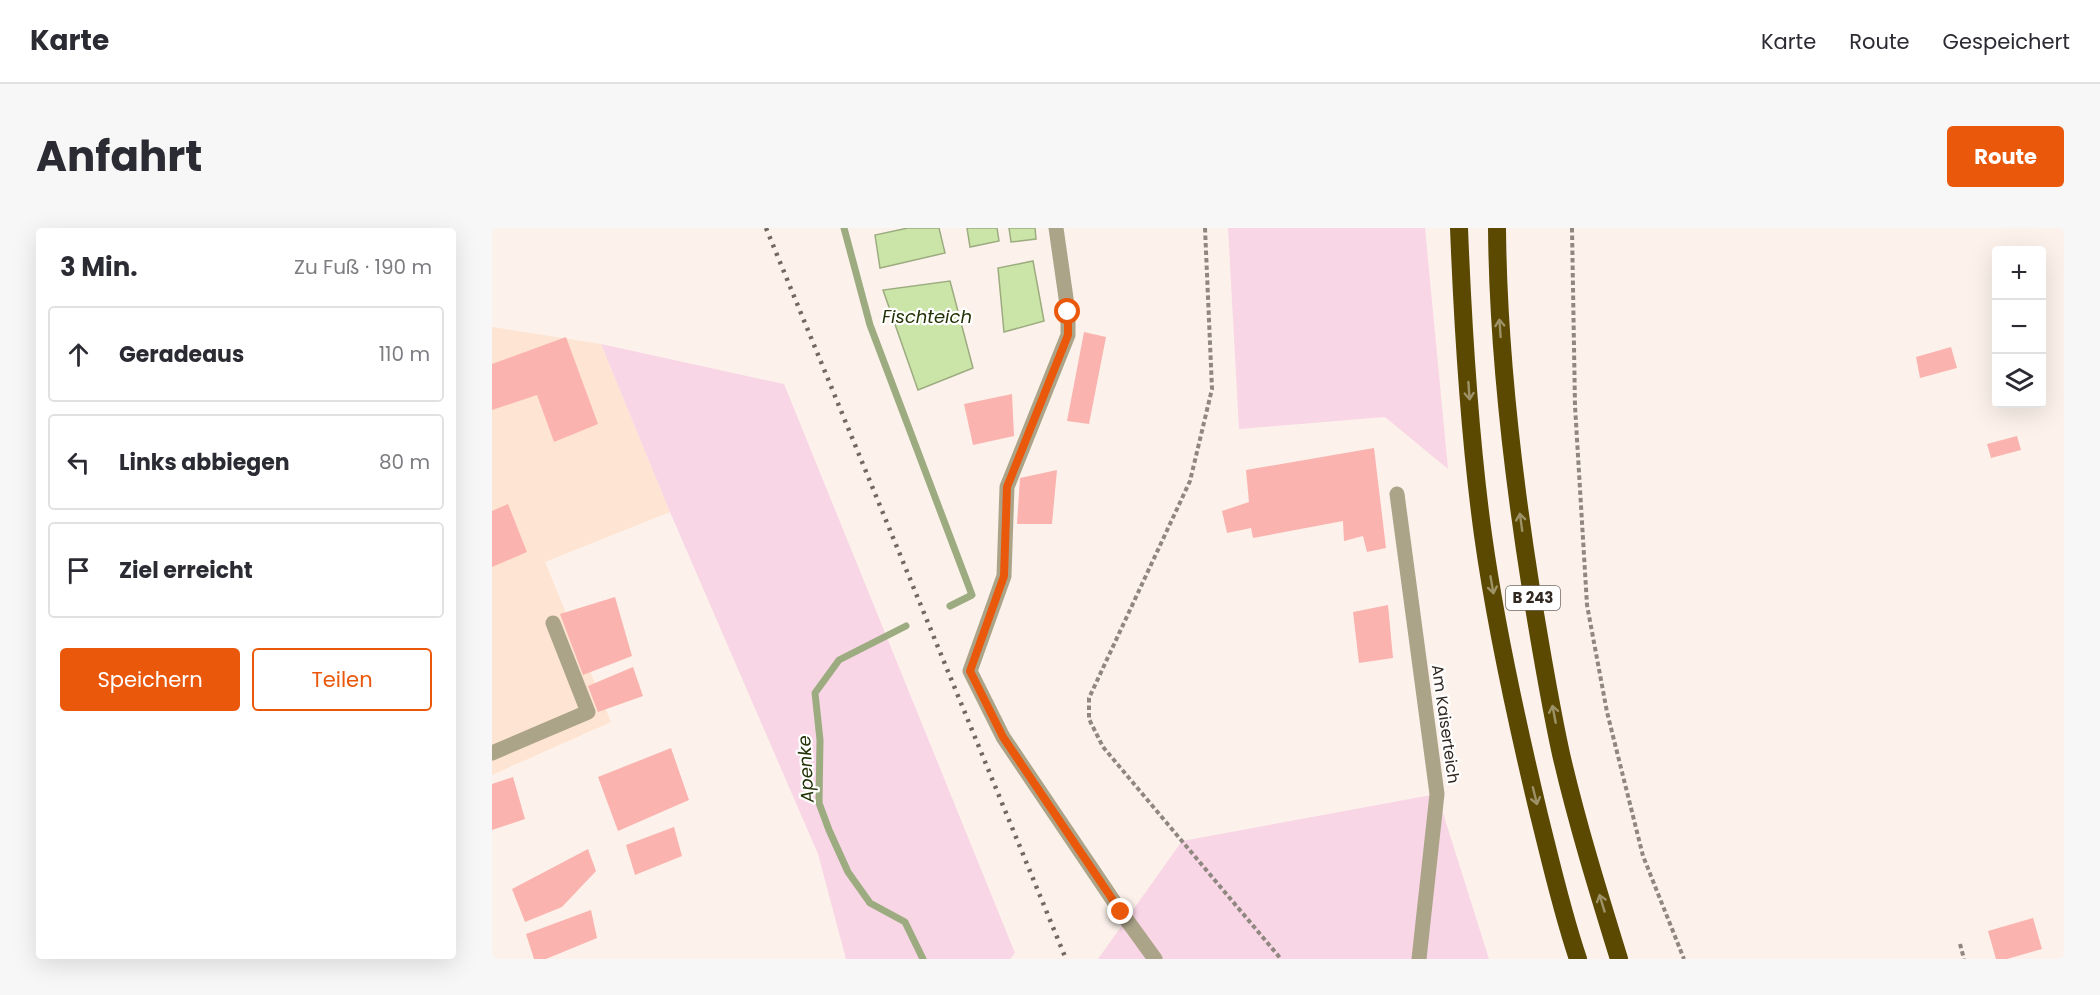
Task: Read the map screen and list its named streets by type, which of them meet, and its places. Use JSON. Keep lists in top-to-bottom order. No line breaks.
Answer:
{"streets":{"highway":["B 243"],"street":["Am Kaiserteich"]},"water":["Fischteich","Apenke"],"page":{"header":"Karte","nav":["Karte","Route","Gespeichert"],"title":"Anfahrt","buttons":["Route",["Speichern","Teilen"]],"heading":["3 Min.","Zu Fuß · 190 m"],"map_buttons":["+","−"],"list":[["Geradeaus","110 m"],["Links abbiegen","80 m"],"Ziel erreicht"]}}
